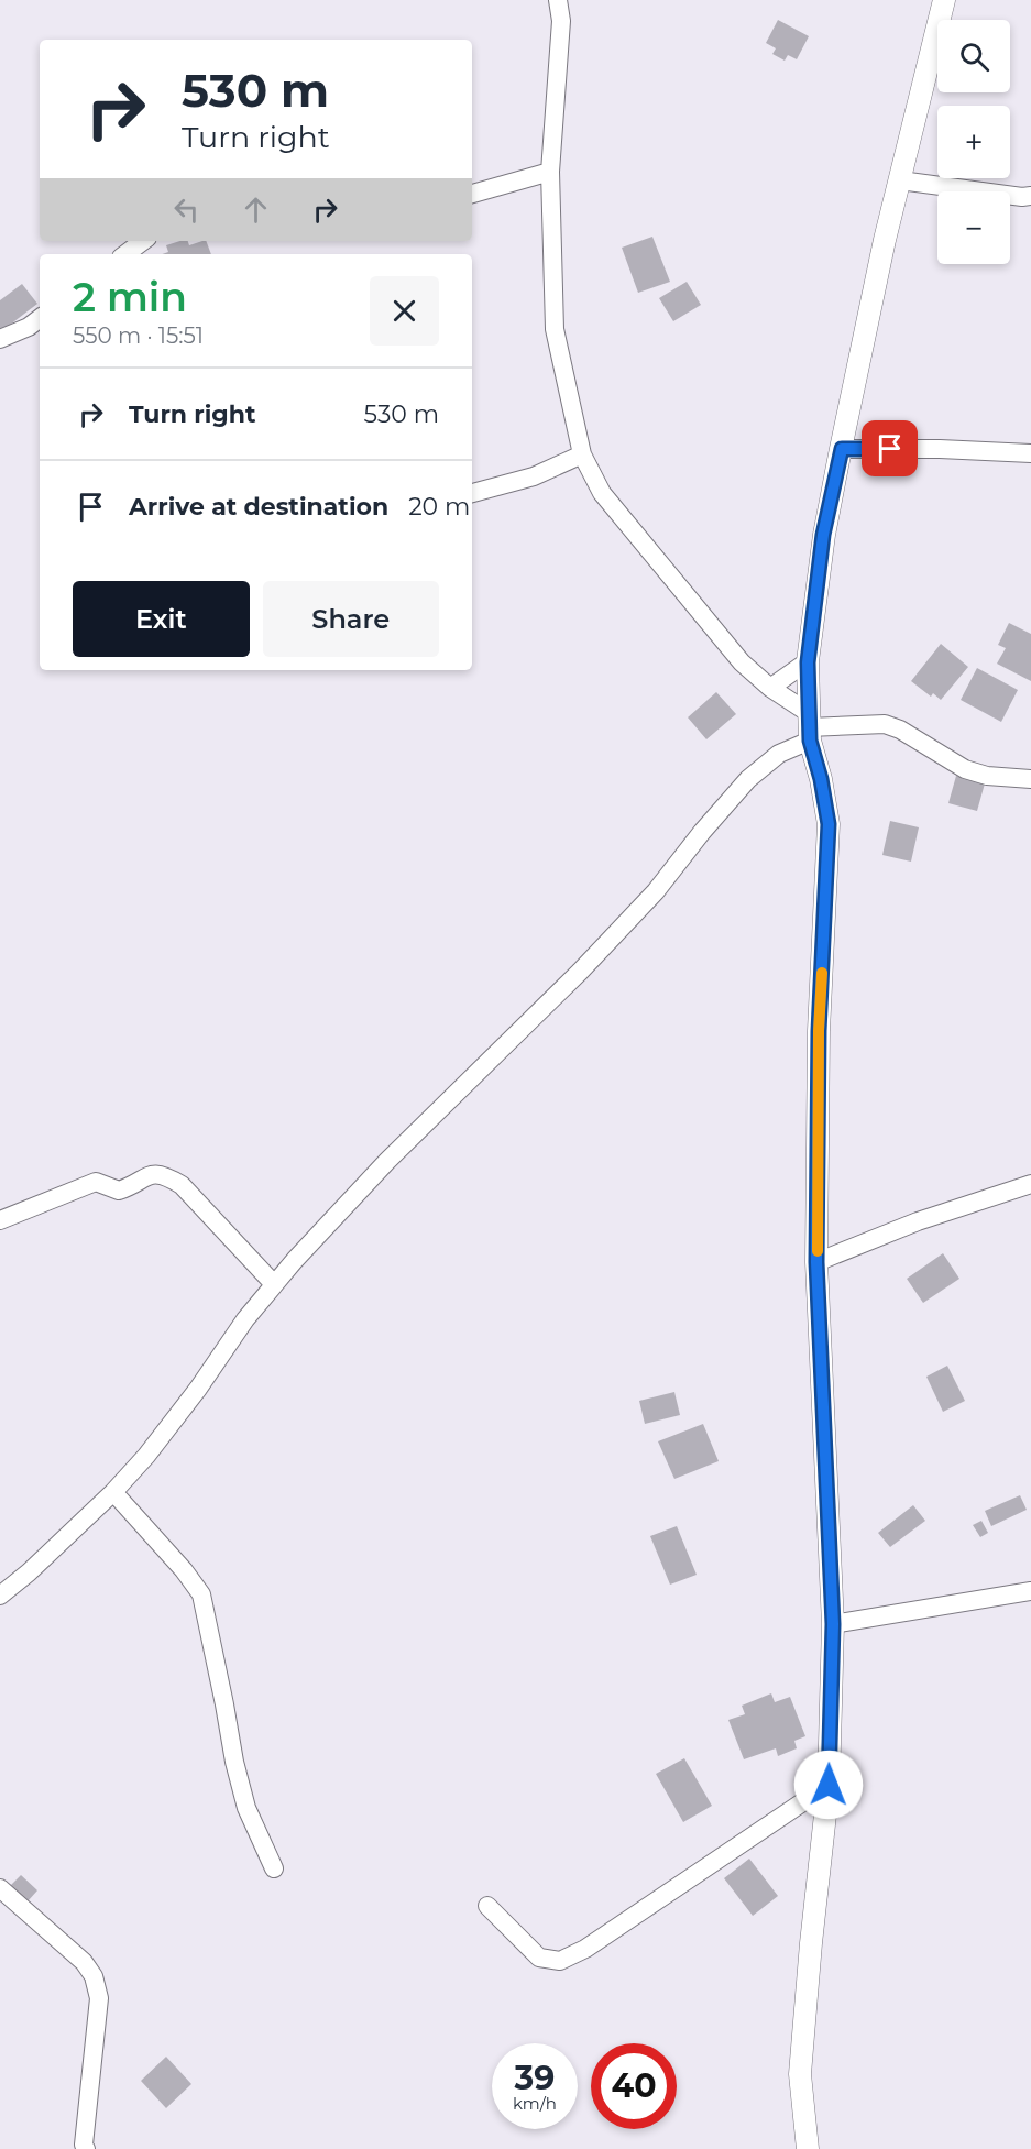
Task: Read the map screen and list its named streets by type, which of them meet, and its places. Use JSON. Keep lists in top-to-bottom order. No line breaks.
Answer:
{"page":{"map_buttons":["+","−"],"turn":["530 m","Turn right"],"heading":["2 min","550 m · 15:51"],"list":[{"name":"Turn right","value":"530 m"},{"name":"Arrive at destination","value":"20 m"}],"buttons":["Exit","Share"],"speed":"39 km/h","limit":"40"}}
